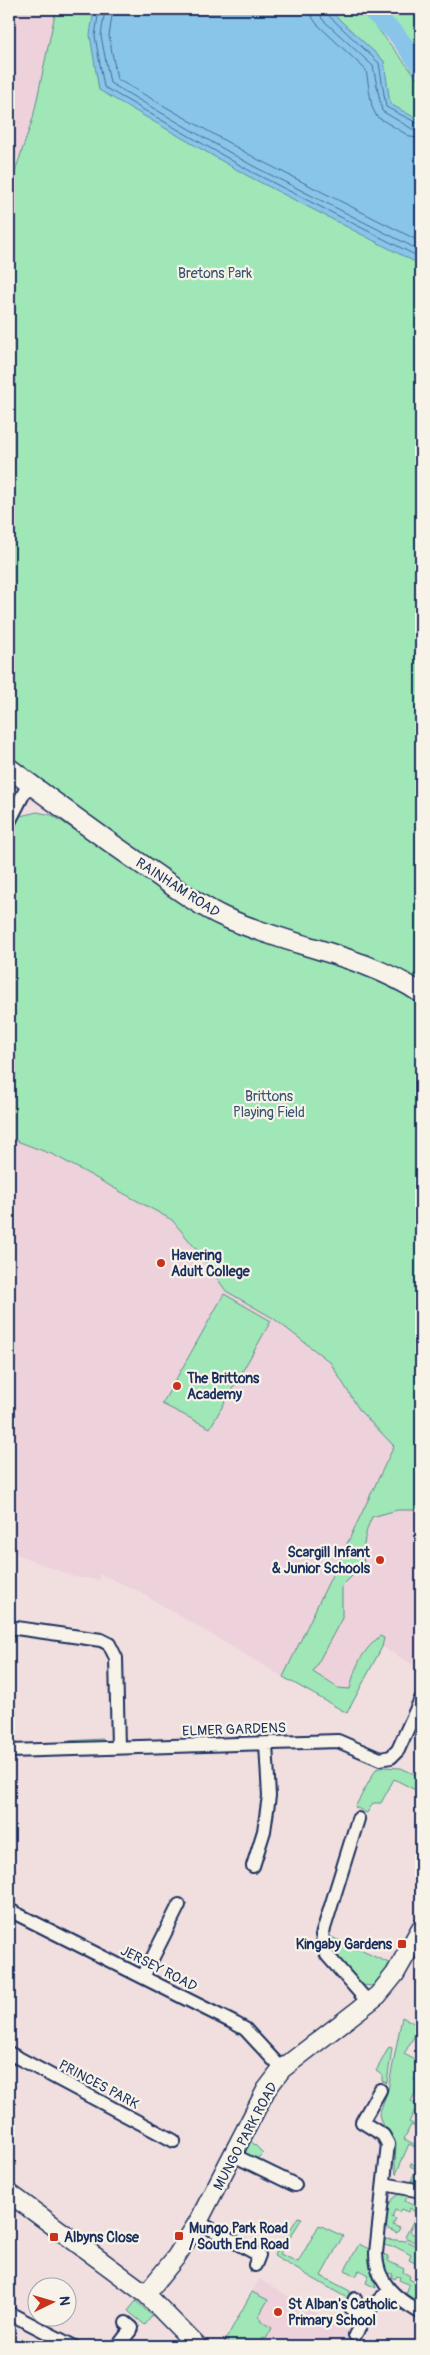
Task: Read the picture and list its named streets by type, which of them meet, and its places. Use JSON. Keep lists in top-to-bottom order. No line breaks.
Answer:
{"streets":{"main road":["RAINHAM ROAD"],"street":["ELMER GARDENS","JERSEY ROAD","PRINCES PARK","MUNGO PARK ROAD"]},"crossings":[["JERSEY ROAD","MUNGO PARK ROAD"]],"parks":["Bretons Park","Brittons Playing Field"],"places":{"other":["Havering Adult College","The Brittons Academy","Scargill Infant & Junior Schools","St Alban's Catholic Primary School"],"transit":["Kingaby Gardens","Mungo Park Road / South End Road","Albyns Close"]},"north":"right"}
